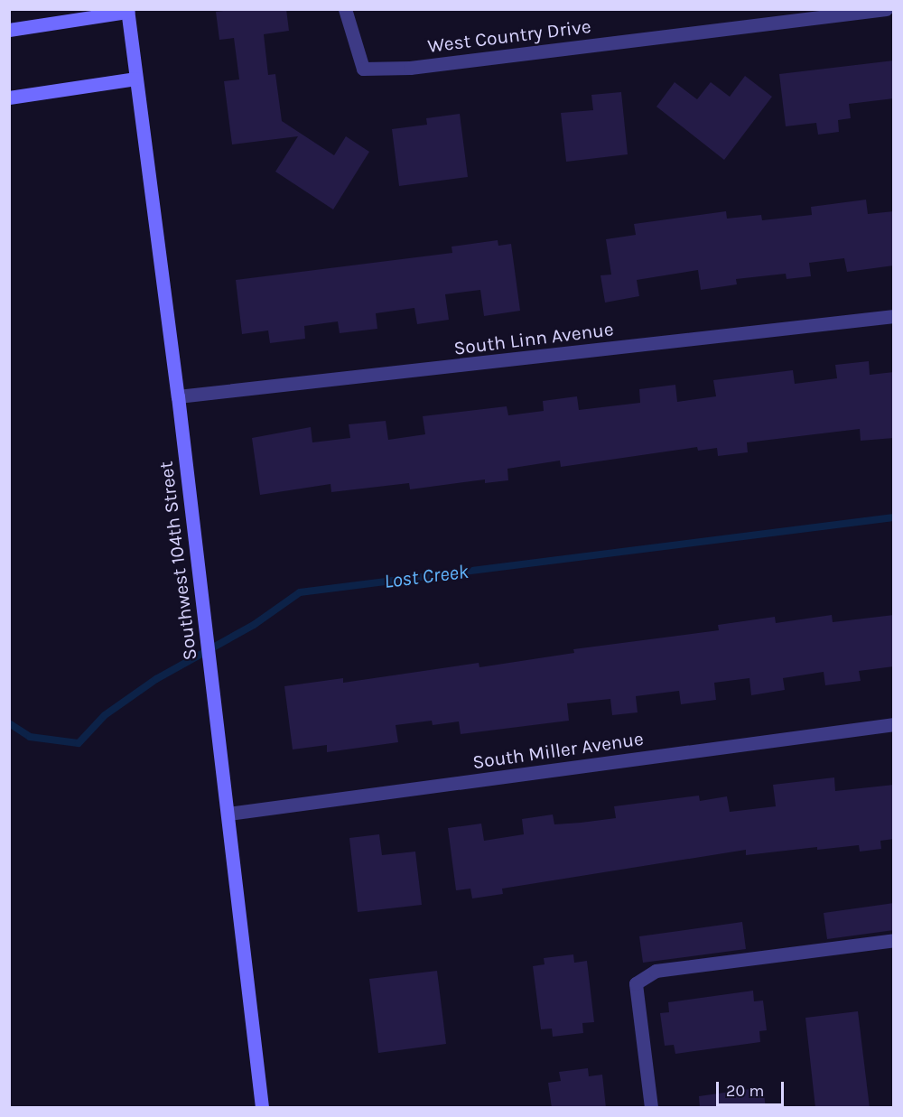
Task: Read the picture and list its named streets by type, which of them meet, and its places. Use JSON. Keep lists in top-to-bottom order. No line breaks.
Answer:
{"streets":{"main road":["Southwest 104th Street"],"street":["West Country Drive","South Linn Avenue","South Miller Avenue"]},"crossings":[["South Linn Avenue","Southwest 104th Street"],["Southwest 104th Street","South Miller Avenue"]],"water":["Lost Creek"],"scale_bar":"20 m"}
